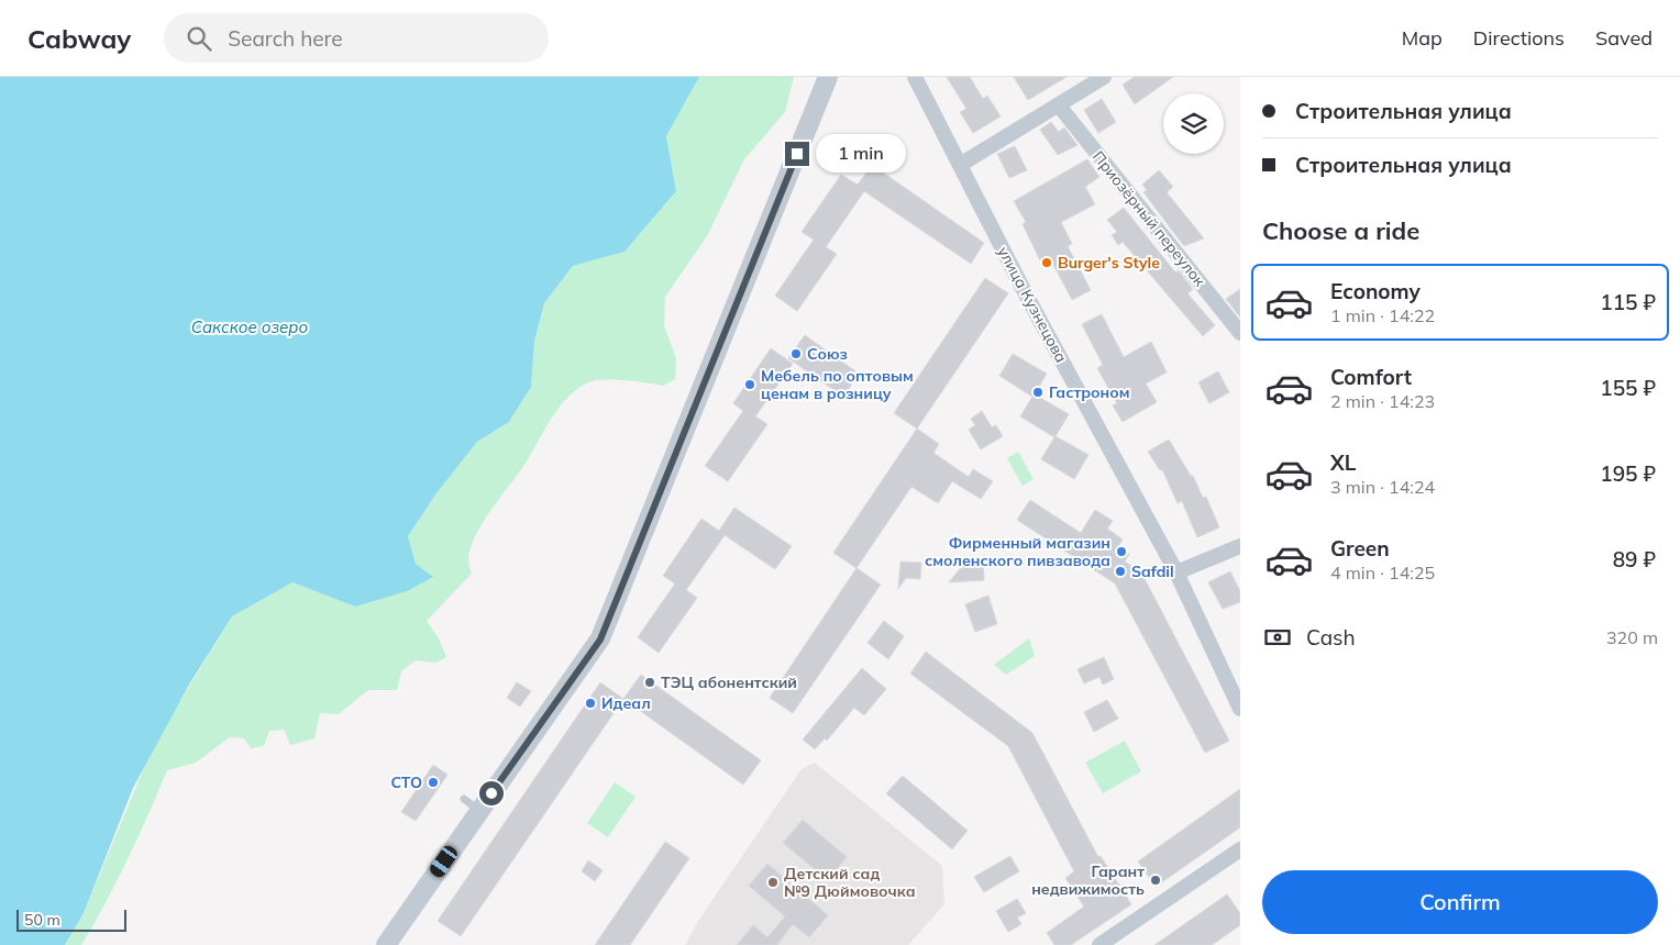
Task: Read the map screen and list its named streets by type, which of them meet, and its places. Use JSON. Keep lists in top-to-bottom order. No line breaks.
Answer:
{"streets":{"street":["Приозёрный переулок","улица Кузнецова"]},"water":["Сакское озеро"],"places":["Burger's Style","Союз","Мебель по оптовым ценам в розницу","Гастроном","Фирменный магазин смоленского пивзавода","Safdil","ТЭЦ абонентский","Идеал","СТО","Гарант недвижимость","Детский сад №9 Дюймовочка"],"scale_bar":"50 m","page":{"header":"Cabway","search":"Search here","nav":["Map","Directions","Saved"],"banner":["Строительная улица","Строительная улица"],"bubble":"1 min","heading":"Choose a ride","list":[{"name":"Economy","note":"1 min · 14:22","value":"115 ₽"},{"name":"Comfort","note":"2 min · 14:23","value":"155 ₽"},{"name":"XL","note":"3 min · 14:24","value":"195 ₽"},{"name":"Green","note":"4 min · 14:25","value":"89 ₽"}],"pay":["Cash","320 m"],"buttons":"Confirm","scale":"50 m"}}
